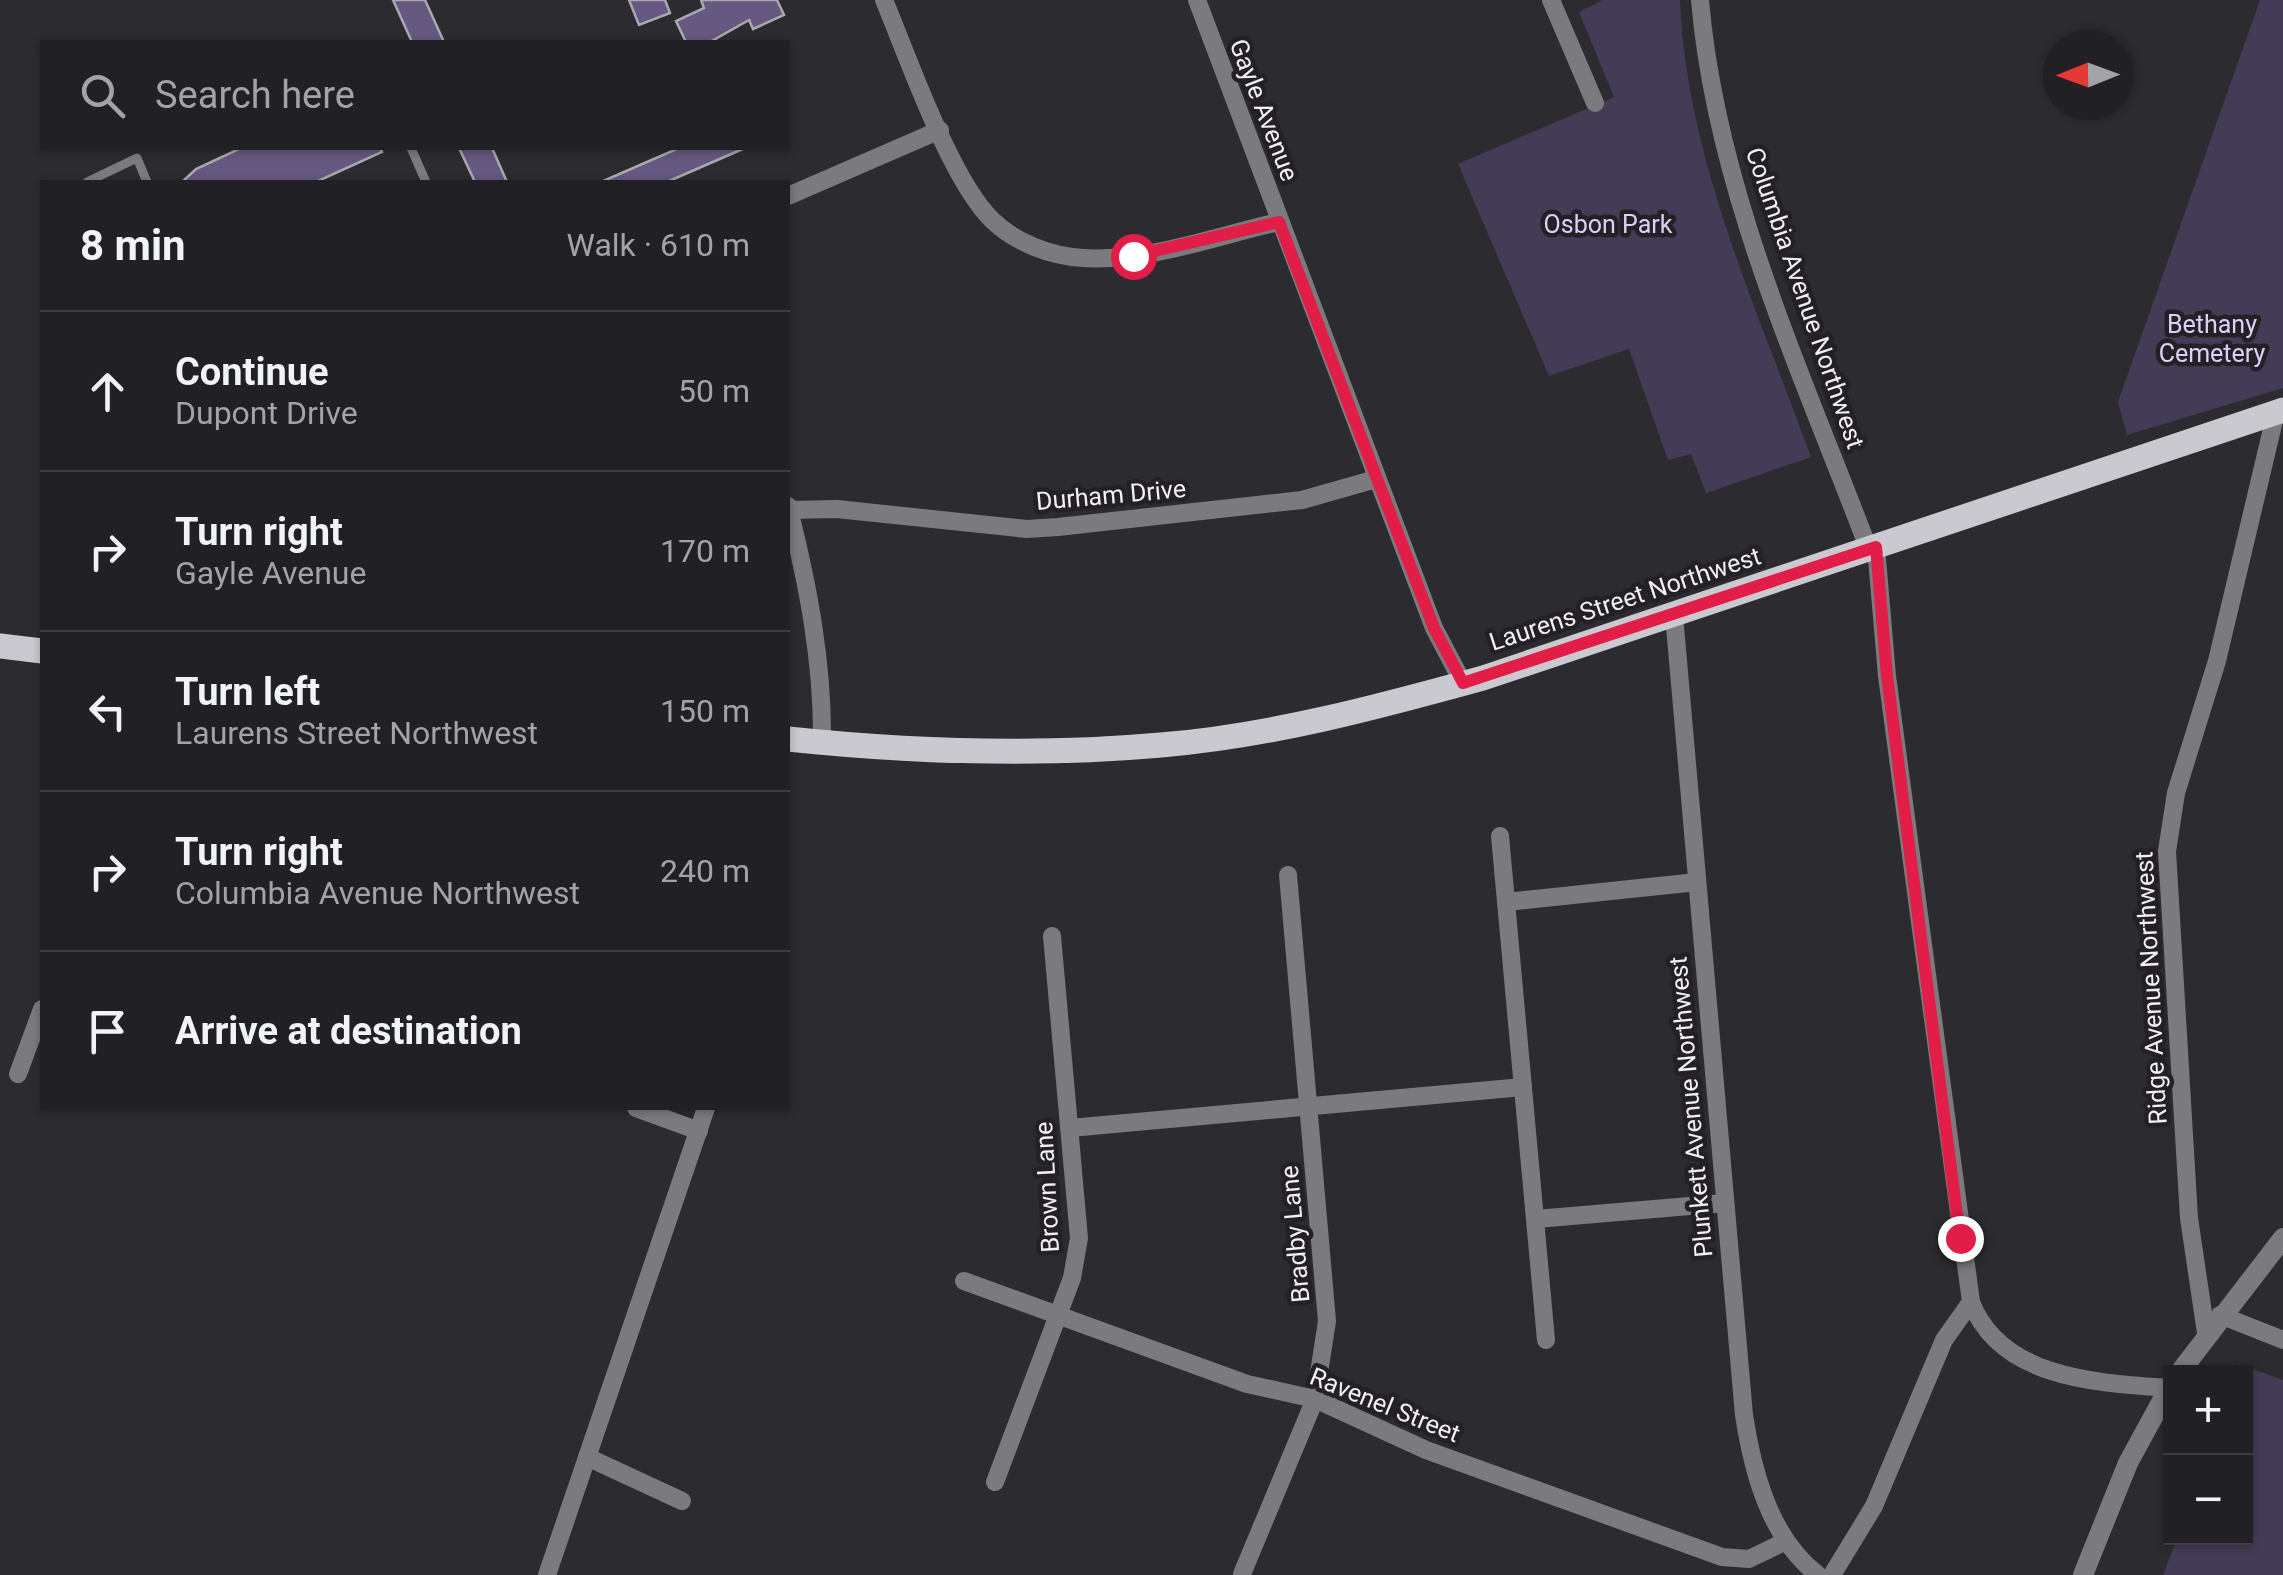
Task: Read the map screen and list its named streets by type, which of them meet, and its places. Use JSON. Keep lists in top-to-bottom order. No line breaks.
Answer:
{"streets":{"main road":["Laurens Street Northwest"],"street":["Gayle Avenue","Columbia Avenue Northwest","Durham Drive","Ridge Avenue Northwest","Plunkett Avenue Northwest","Brown Lane","Bradby Lane","Ravenel Street"]},"crossings":[["Gayle Avenue","Durham Drive"],["Gayle Avenue","Laurens Street Northwest"],["Columbia Avenue Northwest","Laurens Street Northwest"],["Laurens Street Northwest","Ridge Avenue Northwest"],["Laurens Street Northwest","Plunkett Avenue Northwest"],["Plunkett Avenue Northwest","Ravenel Street"],["Brown Lane","Ravenel Street"],["Bradby Lane","Ravenel Street"]],"parks":["Osbon Park","Bethany Cemetery"],"north":"left","page":{"search":"Search here","heading":["8 min","Walk · 610 m"],"list":[["Continue","Dupont Drive","50 m"],["Turn right","Gayle Avenue","170 m"],["Turn left","Laurens Street Northwest","150 m"],["Turn right","Columbia Avenue Northwest","240 m"],"Arrive at destination"],"map_buttons":["+","−"]}}
